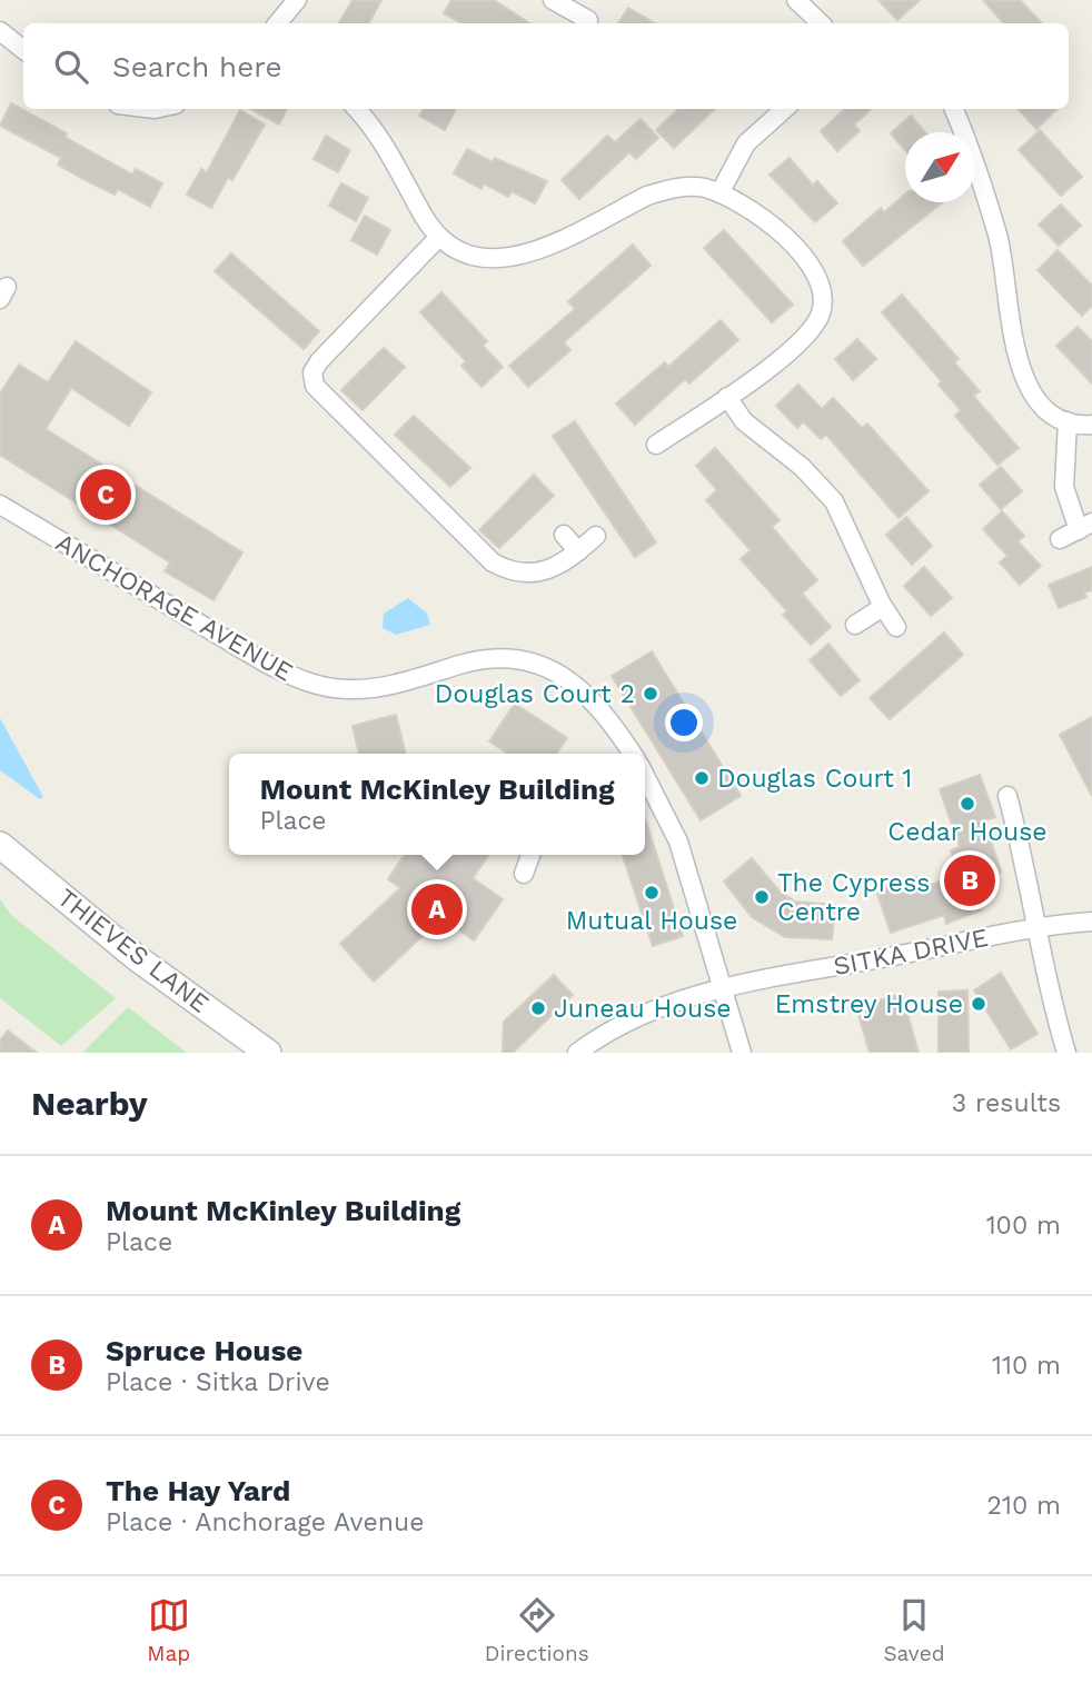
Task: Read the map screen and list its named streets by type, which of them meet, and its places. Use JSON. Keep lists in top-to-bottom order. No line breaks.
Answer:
{"streets":{"main road":["THIEVES LANE"],"street":["ANCHORAGE AVENUE","SITKA DRIVE"]},"places":["Douglas Court 2","Douglas Court 1","Cedar House","Mutual House","The Cypress Centre","Emstrey House","Juneau House"],"north":"top right","page":{"search":"Search here","pins":["C","B","A"],"popup":["Mount McKinley Building","Place"],"heading":["Nearby","3 results"],"list":[{"mark":"A","name":"Mount McKinley Building","note":"Place","value":"100 m"},{"mark":"B","name":"Spruce House","note":"Place · Sitka Drive","value":"110 m"},{"mark":"C","name":"The Hay Yard","note":"Place · Anchorage Avenue","value":"210 m"}],"nav":["Map","Directions","Saved"]}}
